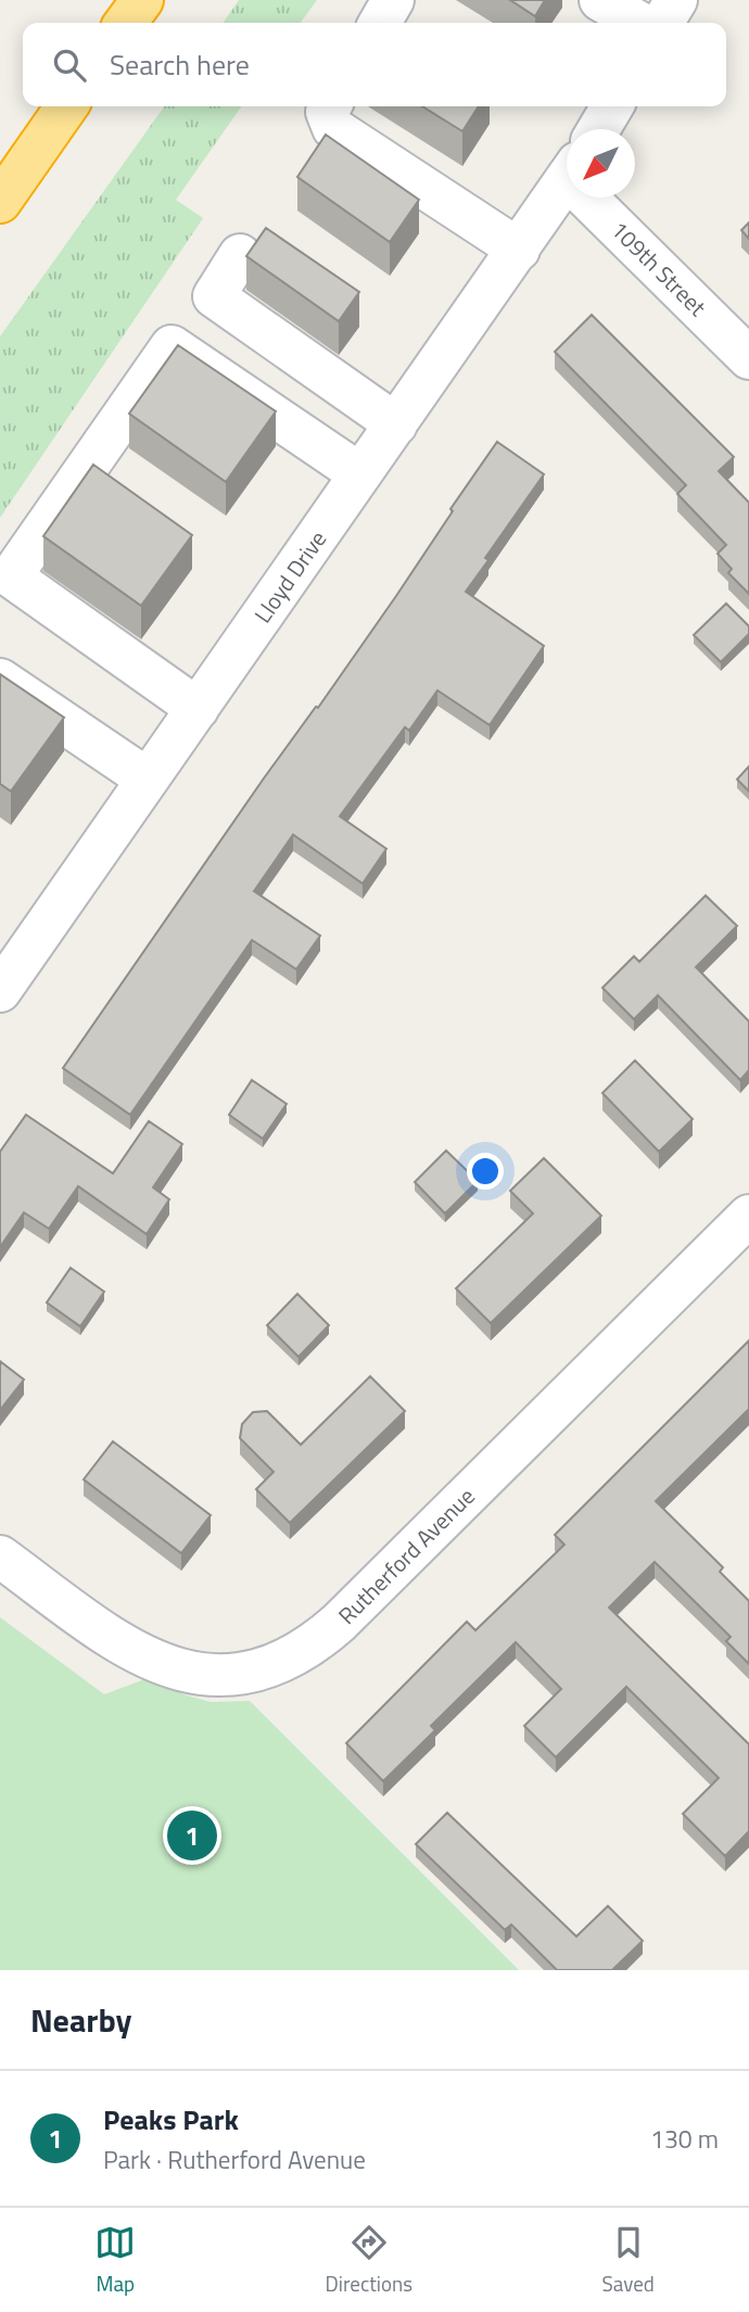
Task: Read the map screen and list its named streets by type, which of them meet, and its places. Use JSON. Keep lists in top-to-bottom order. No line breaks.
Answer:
{"streets":{"street":["109th Street","Lloyd Drive","Rutherford Avenue"]},"north":"bottom left","page":{"search":"Search here","pins":"1","heading":"Nearby","list":[{"mark":"1","name":"Peaks Park","note":"Park · Rutherford Avenue","value":"130 m"}],"nav":["Map","Directions","Saved"]}}
